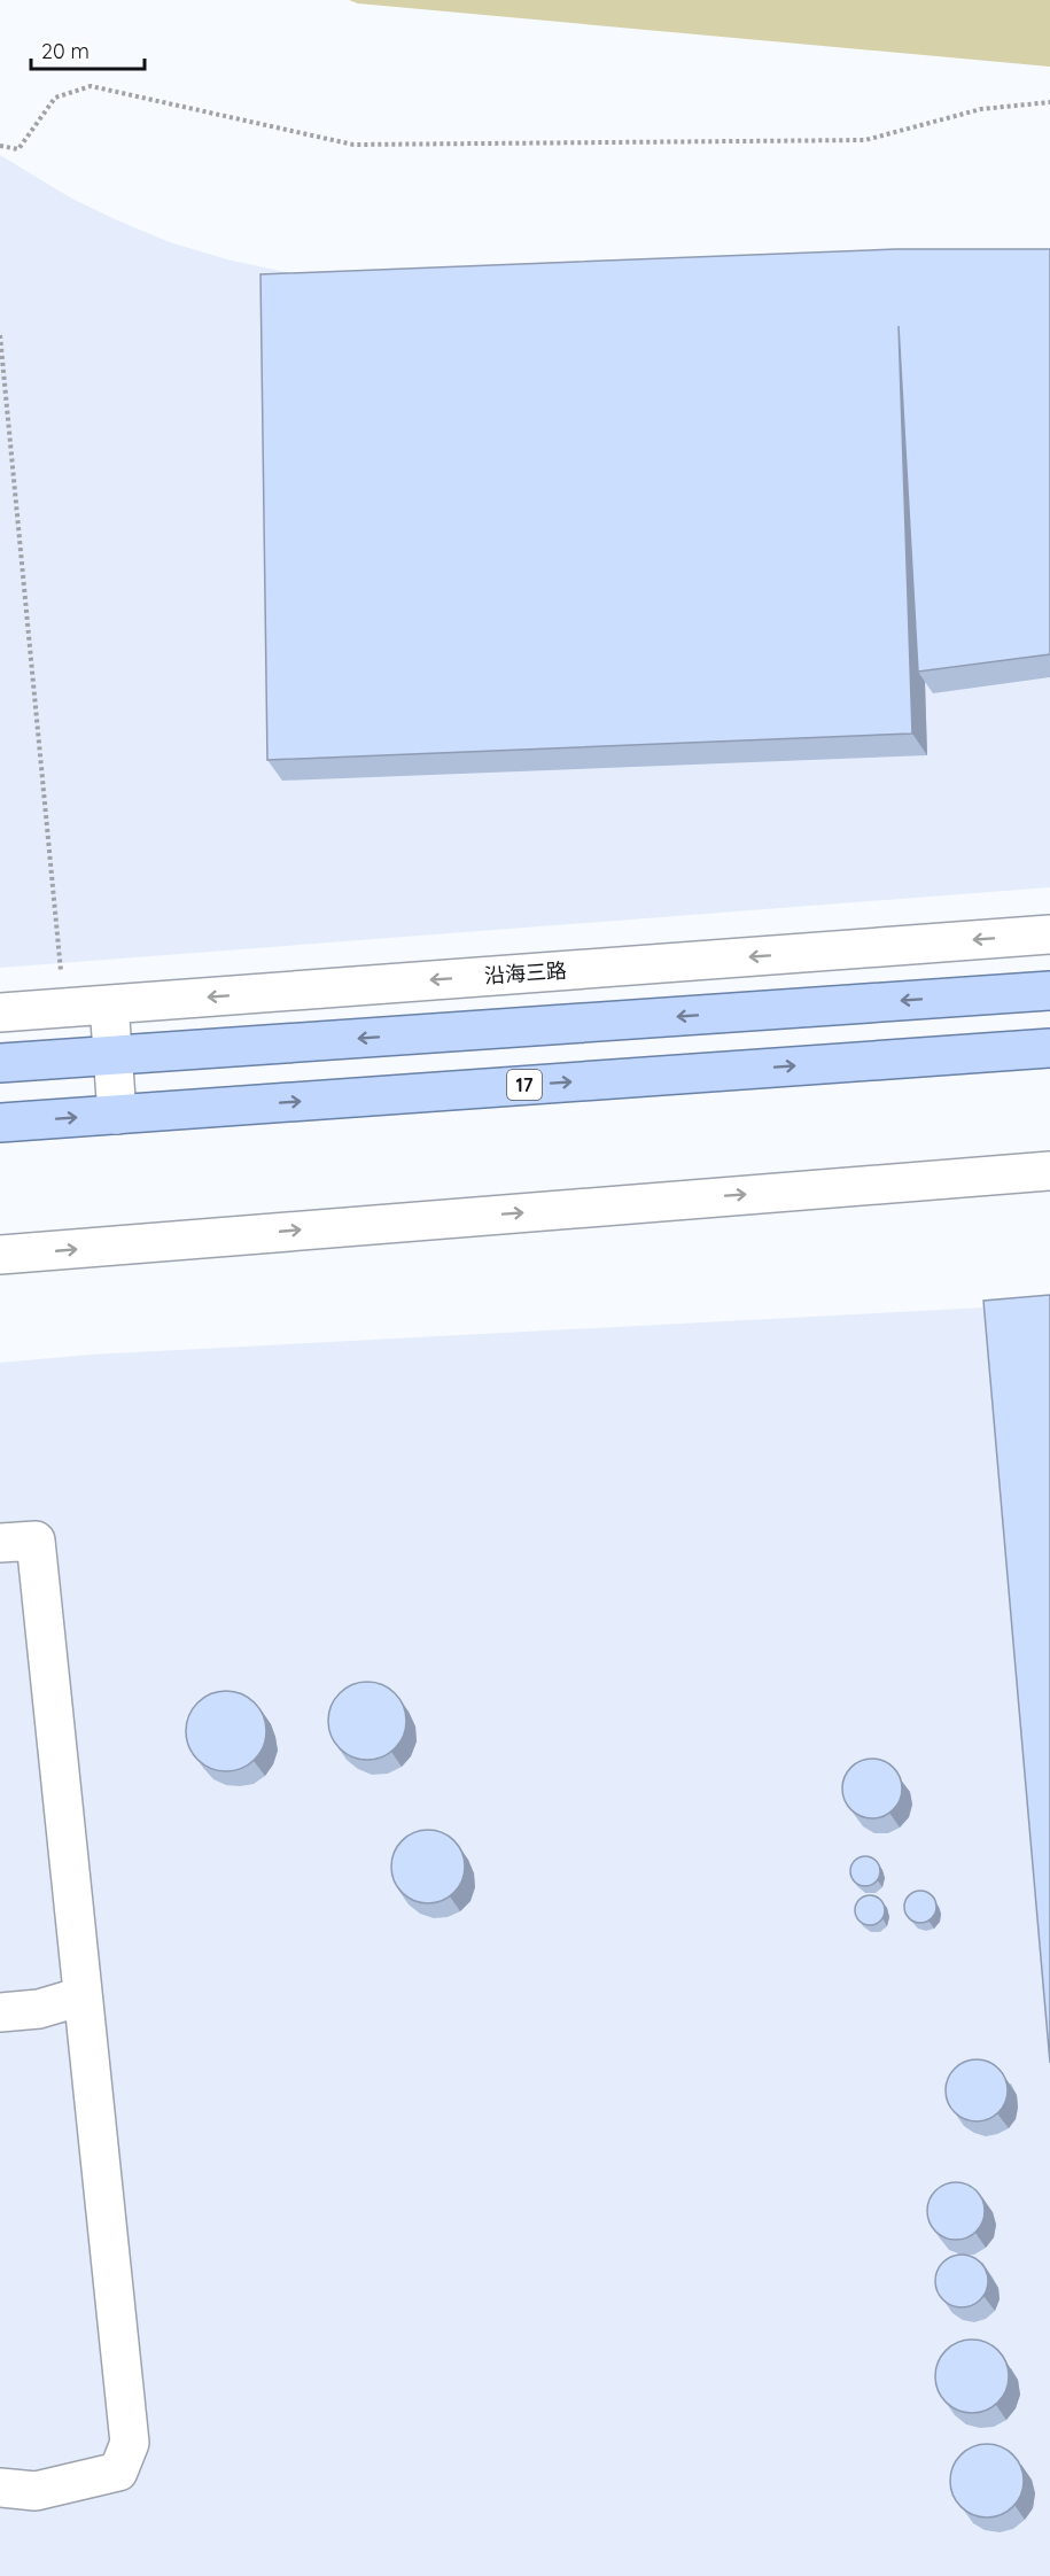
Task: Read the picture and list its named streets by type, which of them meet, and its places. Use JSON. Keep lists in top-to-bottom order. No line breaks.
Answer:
{"streets":{"main road":["17"],"street":["沿海三路"]},"scale_bar":"20 m"}
